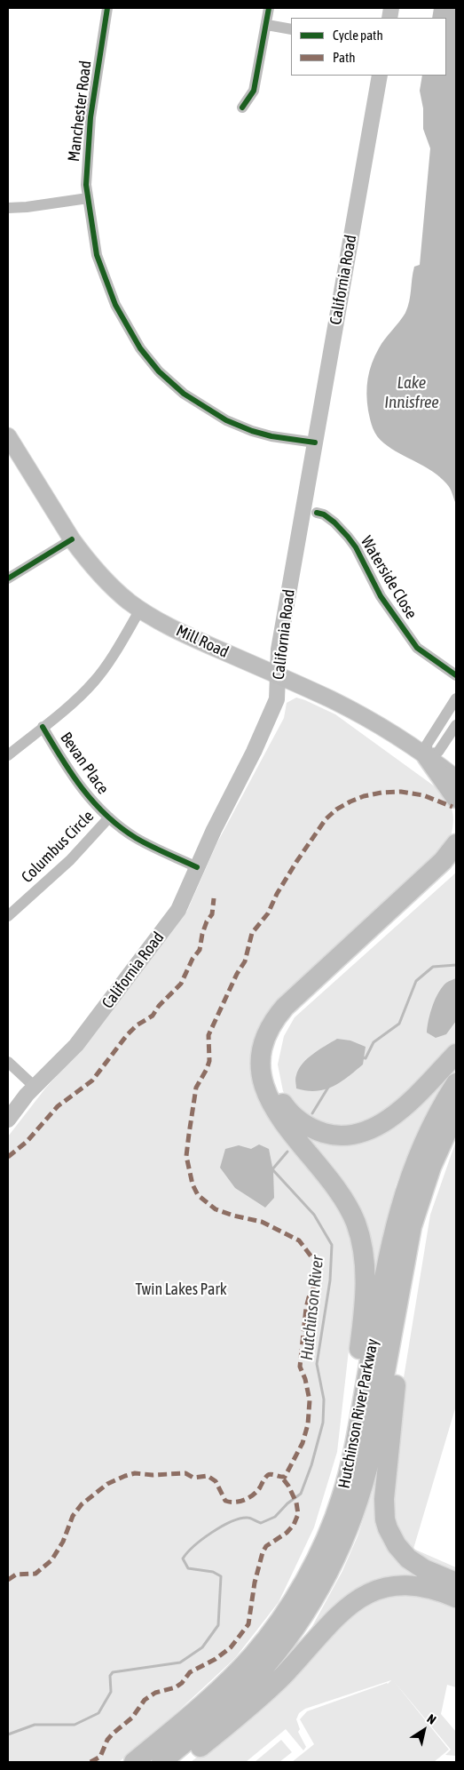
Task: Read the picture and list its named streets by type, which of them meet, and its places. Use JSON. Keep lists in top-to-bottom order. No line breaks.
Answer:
{"streets":{"highway":["Hutchinson River Parkway"],"main road":["California Road","Mill Road"],"street":["Manchester Road","Waterside Close","Bevan Place","Columbus Circle"]},"crossings":[["Manchester Road","California Road"],["California Road","Mill Road"],["California Road","Bevan Place"],["Bevan Place","Columbus Circle"]],"water":["Lake Innisfree","Hutchinson River"],"parks":["Twin Lakes Park"],"legend":["Cycle path","Path"],"north":"top right"}
